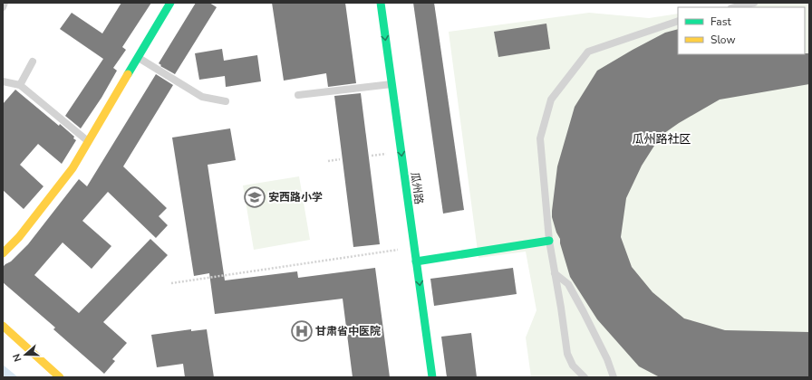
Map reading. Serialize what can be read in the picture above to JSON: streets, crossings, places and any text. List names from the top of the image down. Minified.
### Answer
{"streets":{"street":["瓜州路"]},"one_way":["瓜州路"],"districts":["瓜州路社区"],"places":{"school or university":["安西路小学"],"hospital":["甘肃省中医院"]},"legend":["Fast","Slow"],"north":"left"}
